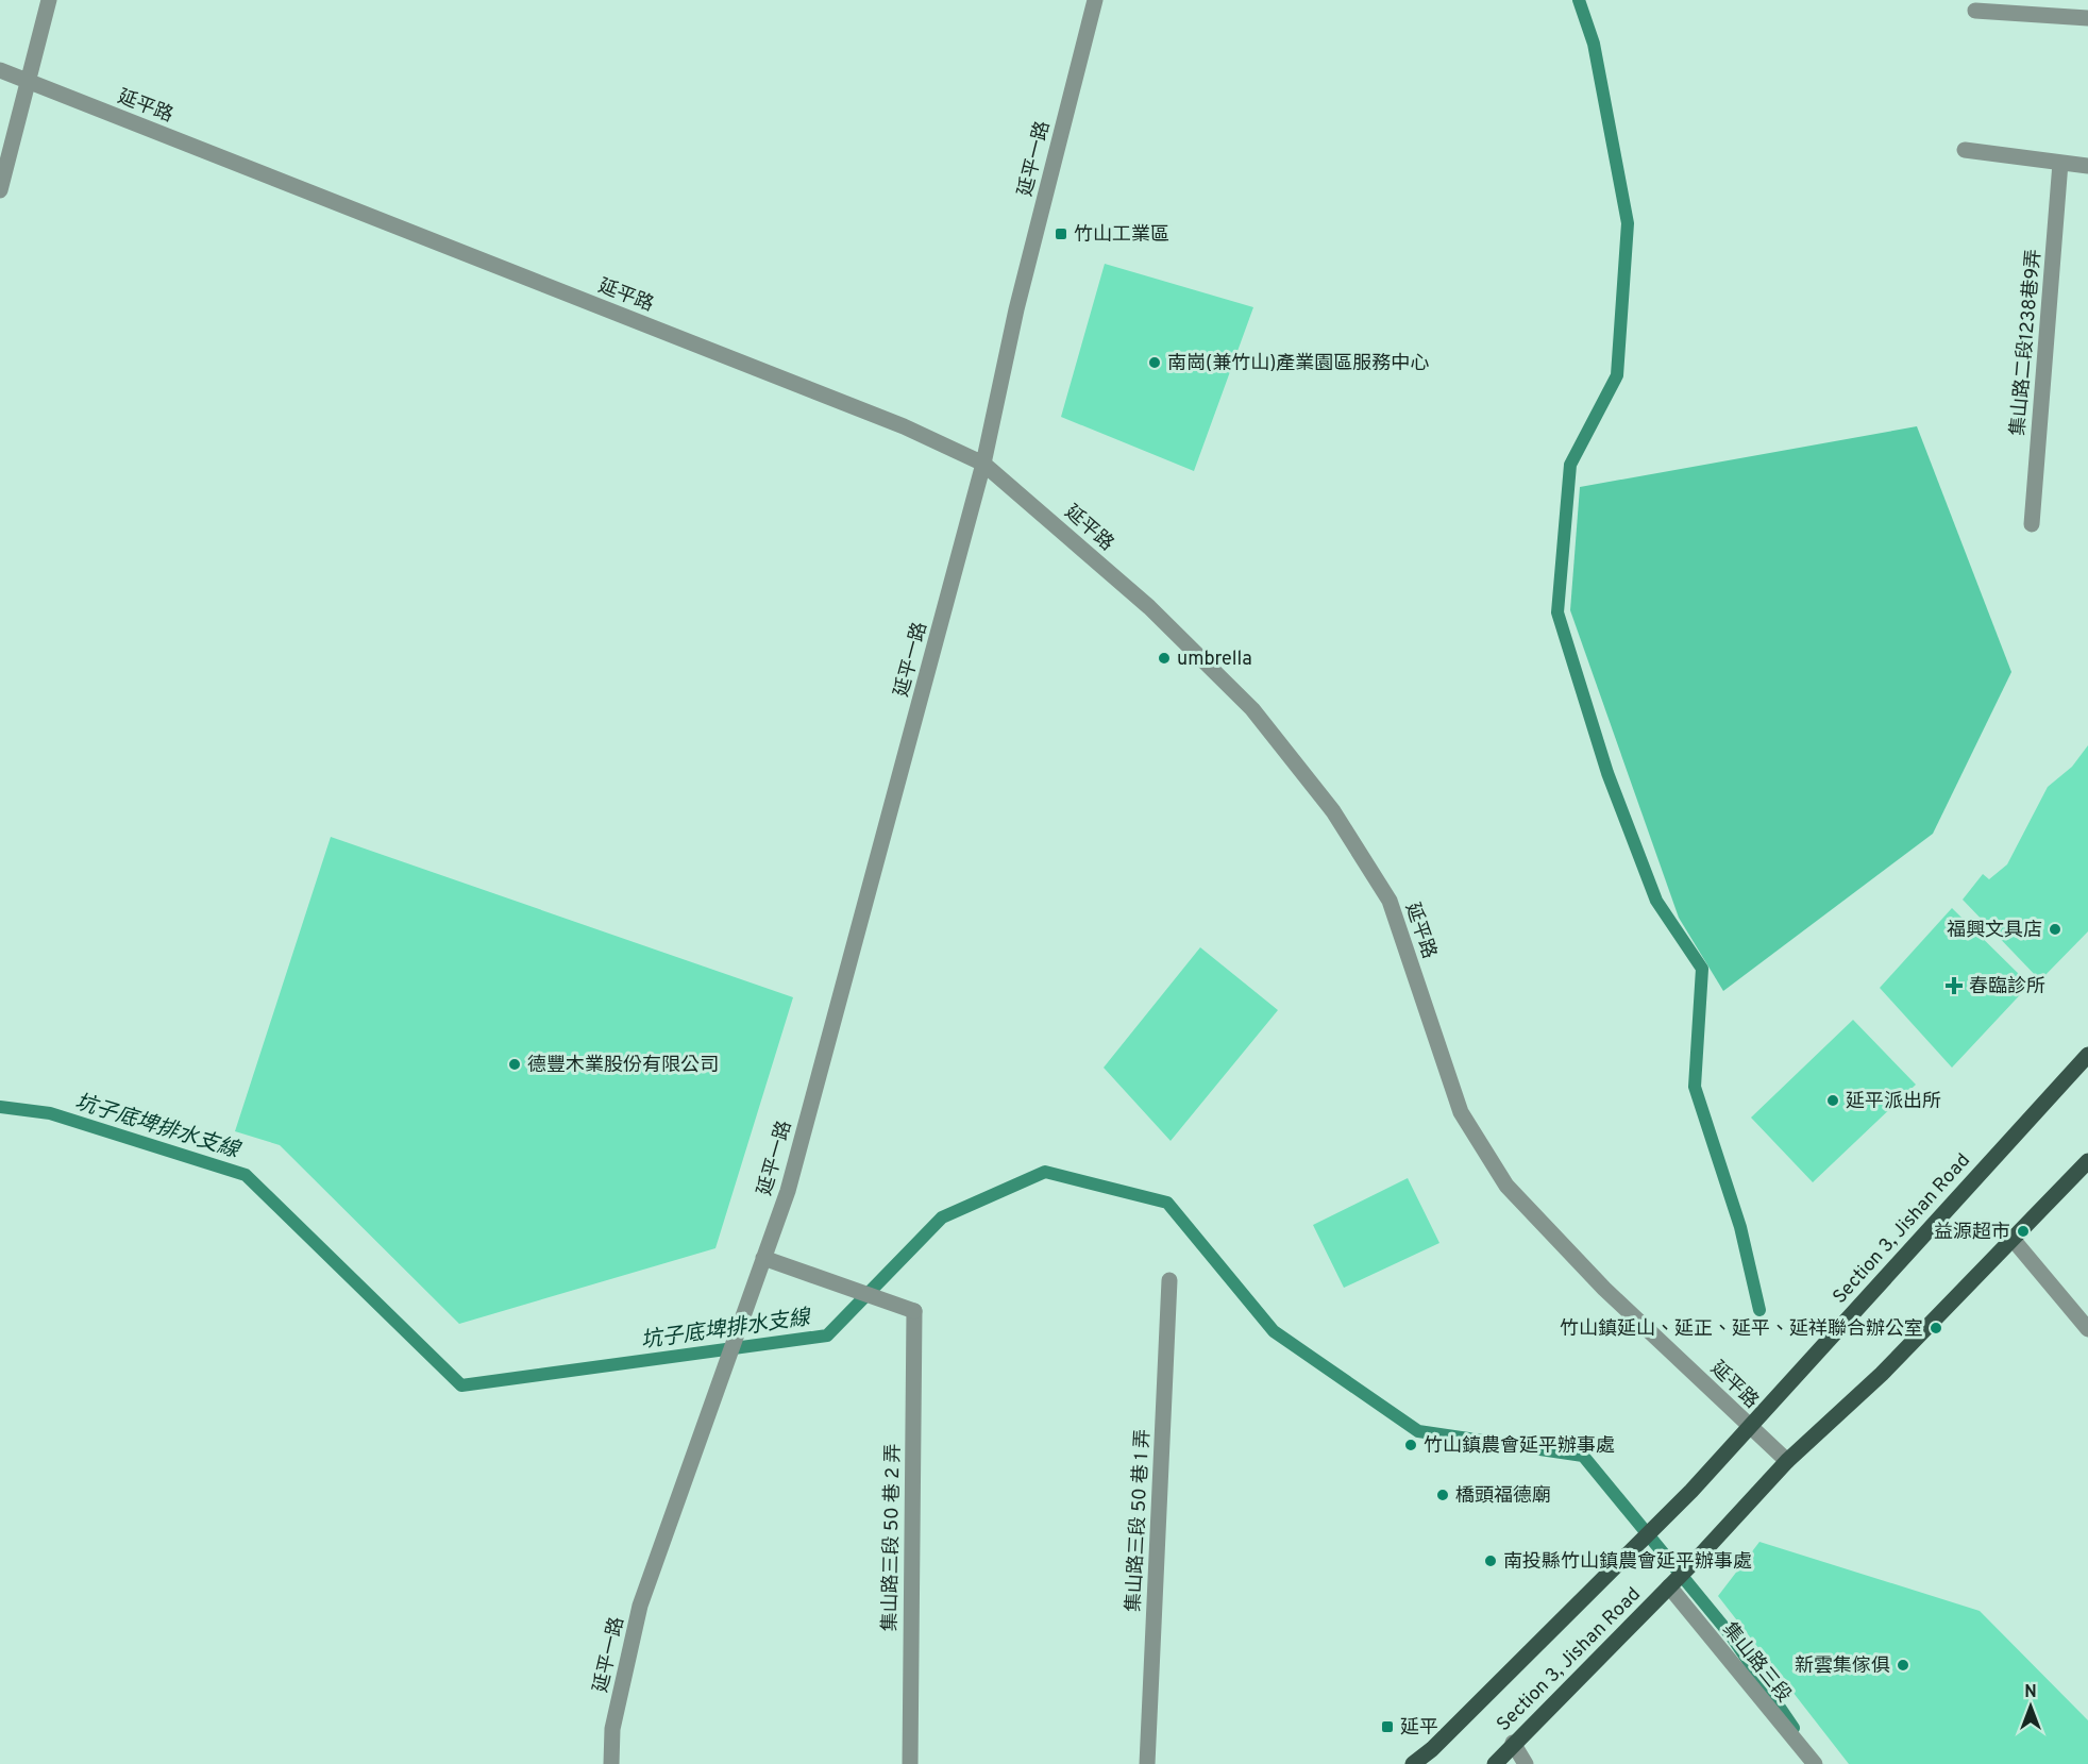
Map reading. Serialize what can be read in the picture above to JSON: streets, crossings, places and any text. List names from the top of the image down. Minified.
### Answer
{"streets":{"main road":["Section 3, Jishan Road"],"street":["延平路","延平一路","集山路二段1238巷9弄","集山路三段 50 巷 1 弄","集山路三段 50 巷 2 弄","集山路三段"]},"crossings":[["延平路","延平一路"],["延平路","Section 3, Jishan Road"],["延平一路","集山路三段 50 巷 2 弄"],["Section 3, Jishan Road","集山路三段"]],"water":["坑子底埤排水支線"],"places":{"transit":["竹山工業區","延平"],"other":["南崗(兼竹山)產業園區服務中心","umbrella","福興文具店","德豐木業股份有限公司","延平派出所","益源超市","竹山鎮延山、延正、延平、延祥聯合辦公室","竹山鎮農會延平辦事處","橋頭福德廟","南投縣竹山鎮農會延平辦事處","新雲集傢俱"],"health":["春臨診所"]},"north":"top"}
